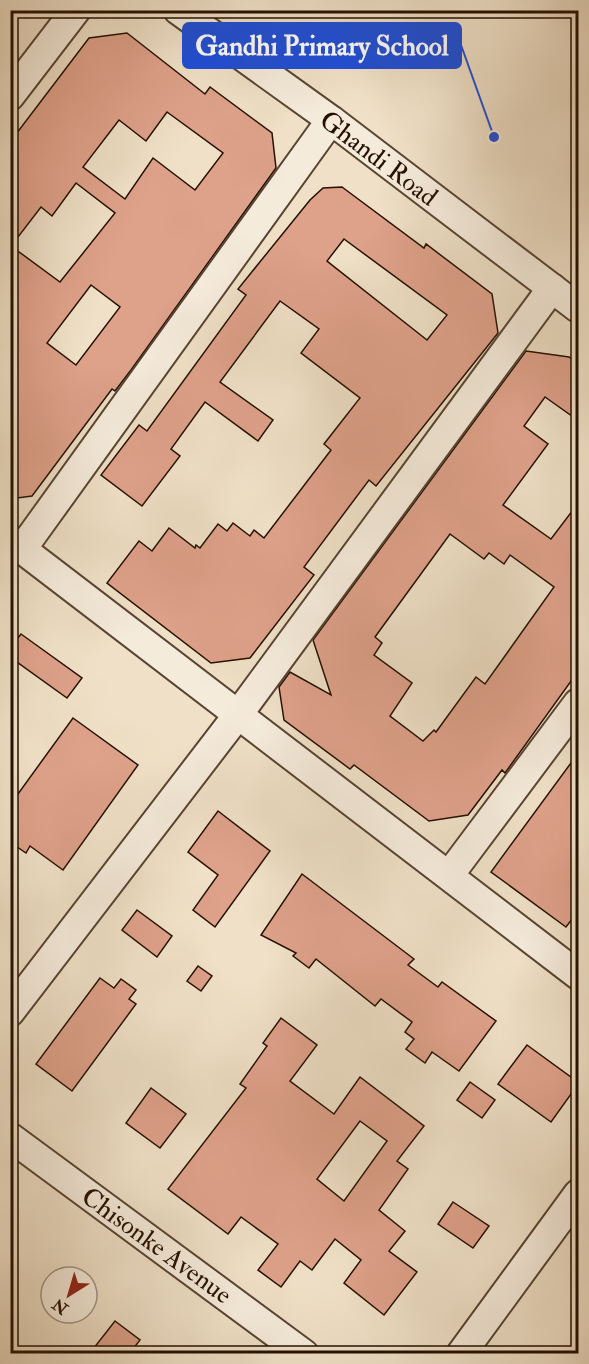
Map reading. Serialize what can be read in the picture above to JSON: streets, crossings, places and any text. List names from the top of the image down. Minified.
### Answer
{"streets":{"street":["Ghandi Road","Chisonke Avenue"]},"places":["Gandhi Primary School"],"north":"bottom left"}
